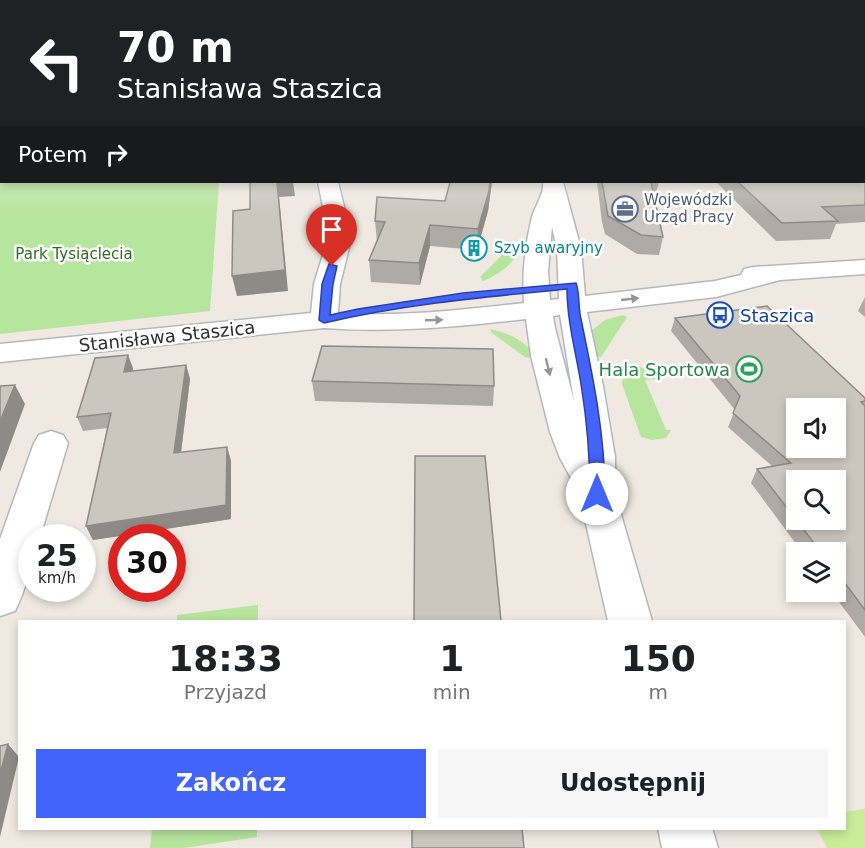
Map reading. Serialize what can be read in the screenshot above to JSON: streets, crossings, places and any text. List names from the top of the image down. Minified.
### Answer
{"streets":{"street":["Stanisława Staszica"]},"parks":["Park Tysiąclecia"],"places":{"office":["Wojewódzki Urząd Pracy"],"building":["Szyb awaryjny"],"bus stop":["Staszica"],"sports":["Hala Sportowa"]},"page":{"turn":["70 m","Stanisława Staszica"],"then":"Potem","speed":"25 km/h","limit":"30","eta":["18:33","Przyjazd","1","min","150","m"],"buttons":["Zakończ","Udostępnij"]}}
